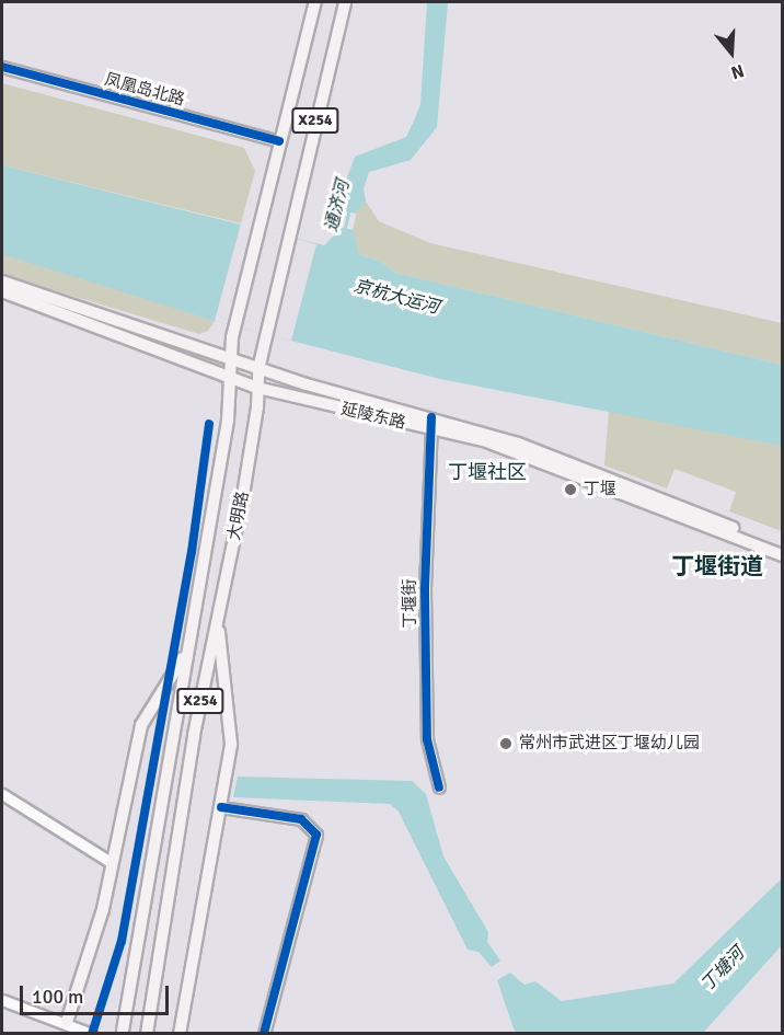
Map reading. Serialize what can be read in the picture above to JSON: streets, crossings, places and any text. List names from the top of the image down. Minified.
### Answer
{"streets":{"main road":["X254","延陵东路","大明路"],"street":["凤凰岛北路","丁堰街"]},"crossings":[["凤凰岛北路","大明路"],["延陵东路","大明路"],["延陵东路","丁堰街"]],"districts":["丁堰社区","丁堰街道"],"water":["通济河","京杭大运河","丁塘河"],"places":["丁堰","常州市武进区丁堰幼儿园"],"scale_bar":"100 m","north":"bottom"}
